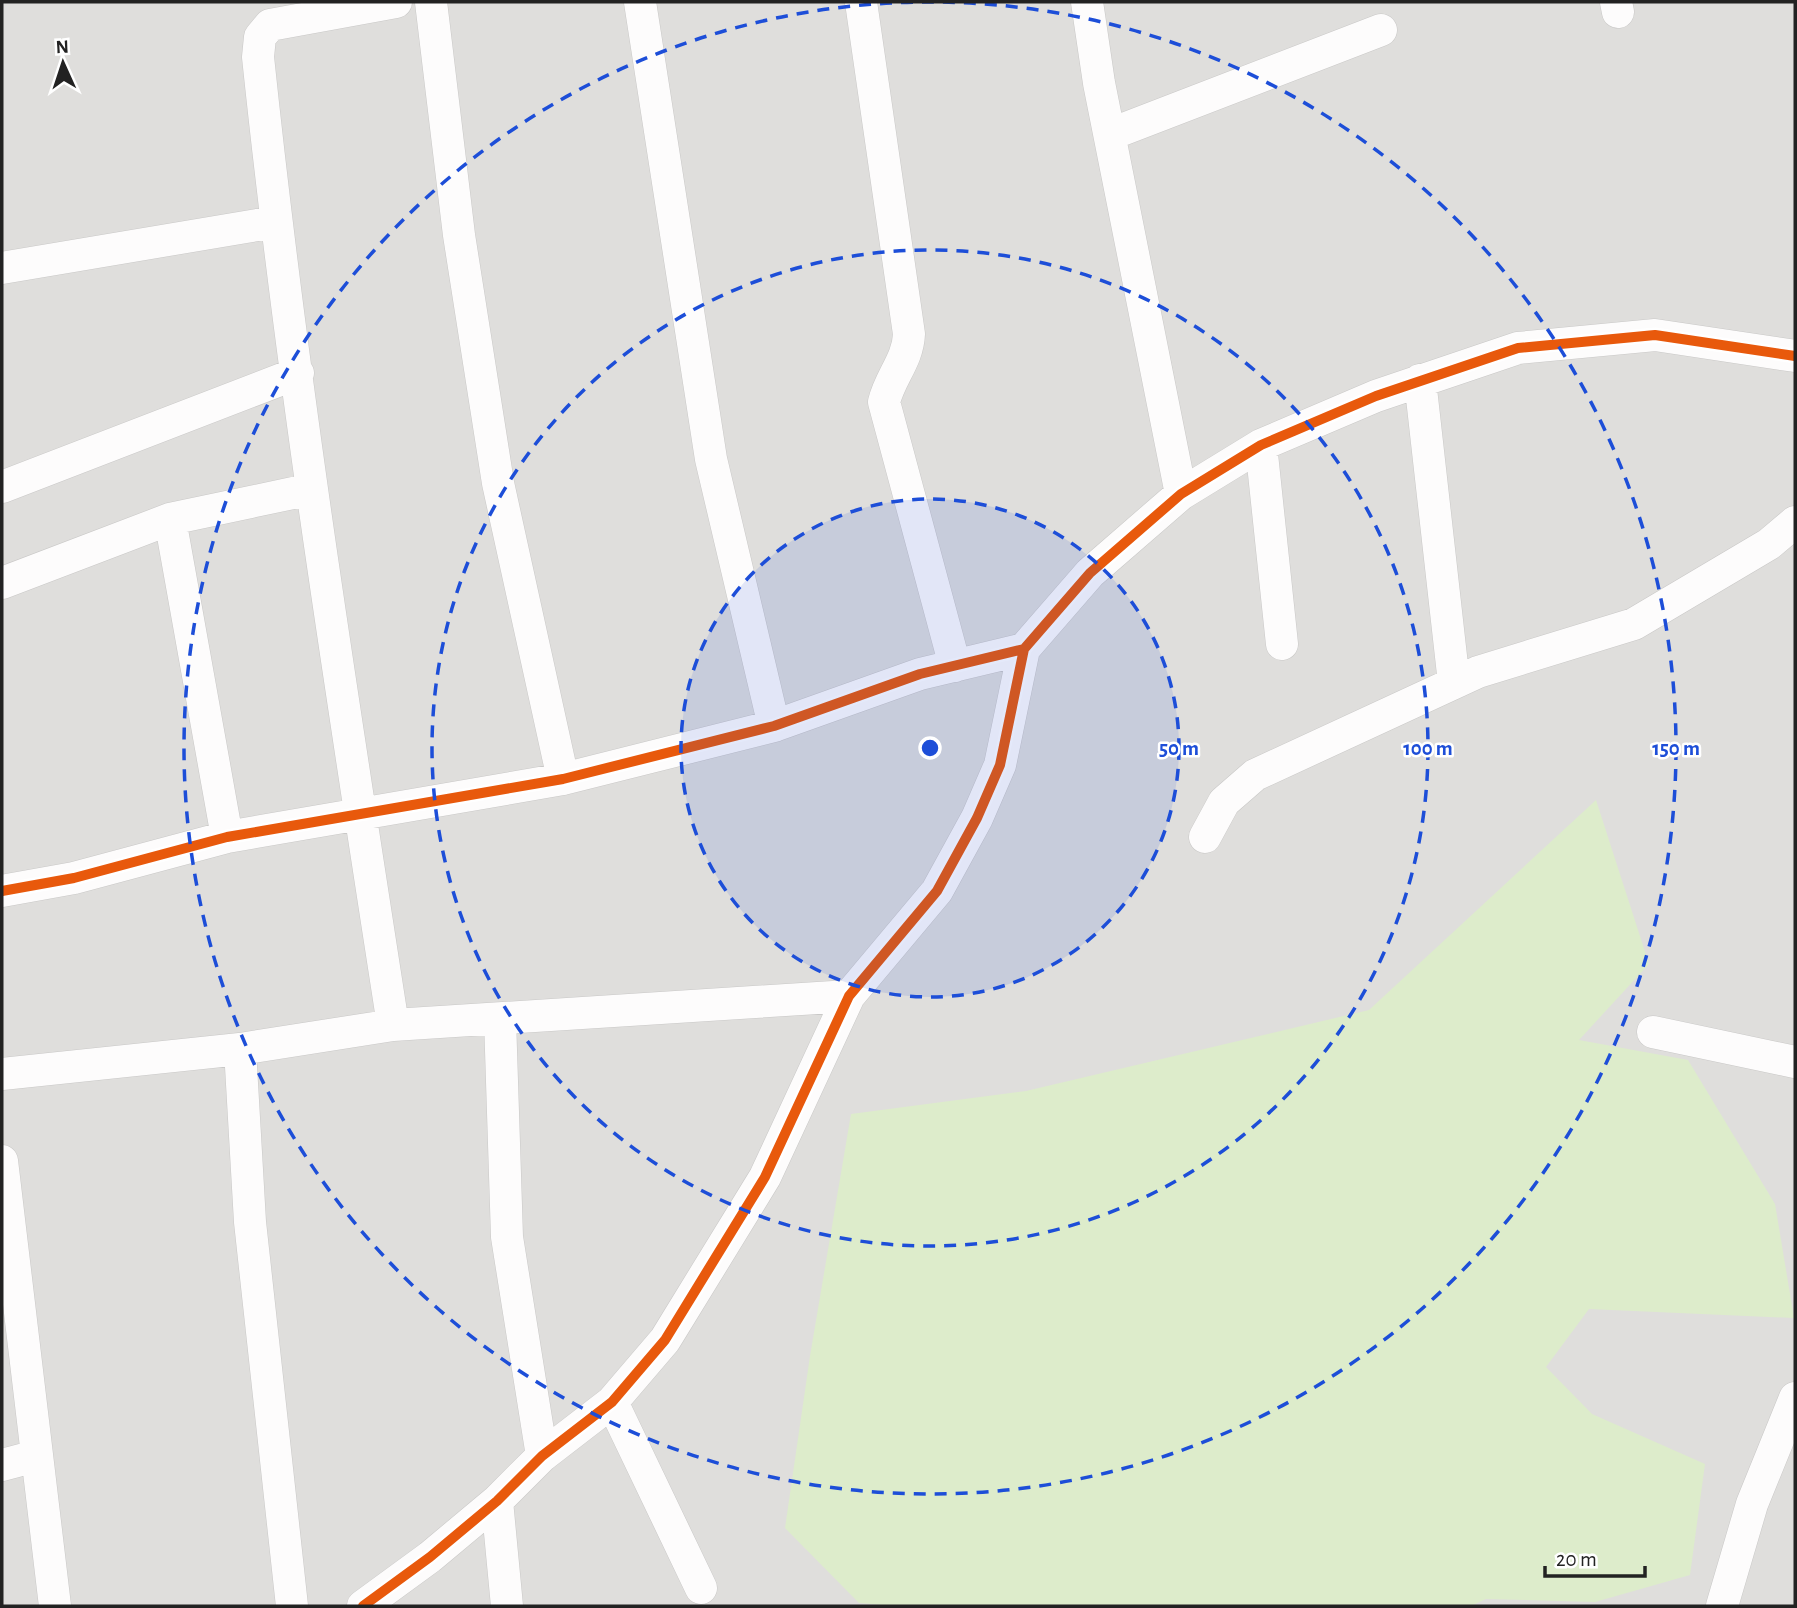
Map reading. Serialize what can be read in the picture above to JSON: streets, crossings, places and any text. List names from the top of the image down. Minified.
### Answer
{"scale_bar":"20 m","north":"top","rings":["50 m","100 m","150 m"]}
